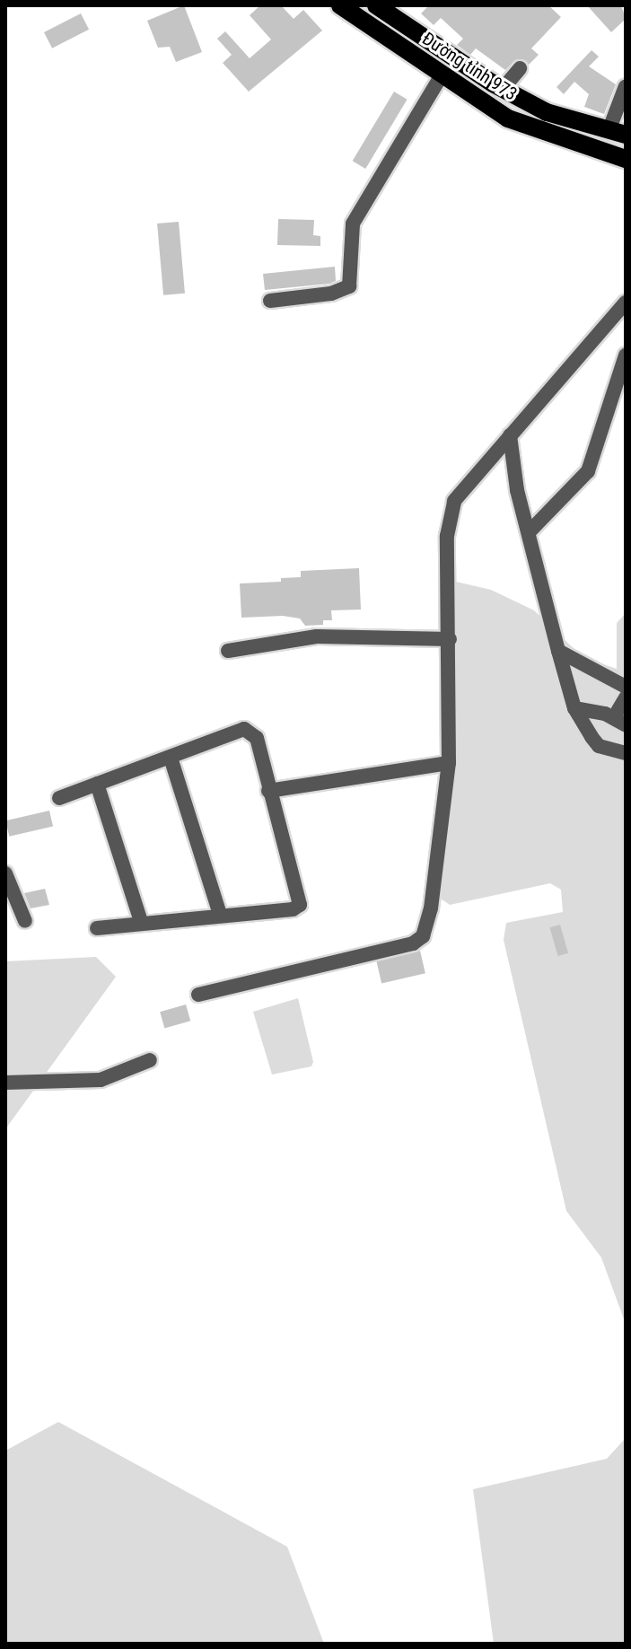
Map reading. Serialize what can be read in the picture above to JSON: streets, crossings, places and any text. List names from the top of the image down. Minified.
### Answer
{"streets":{"main road":["Đường tỉnh 973"]}}
